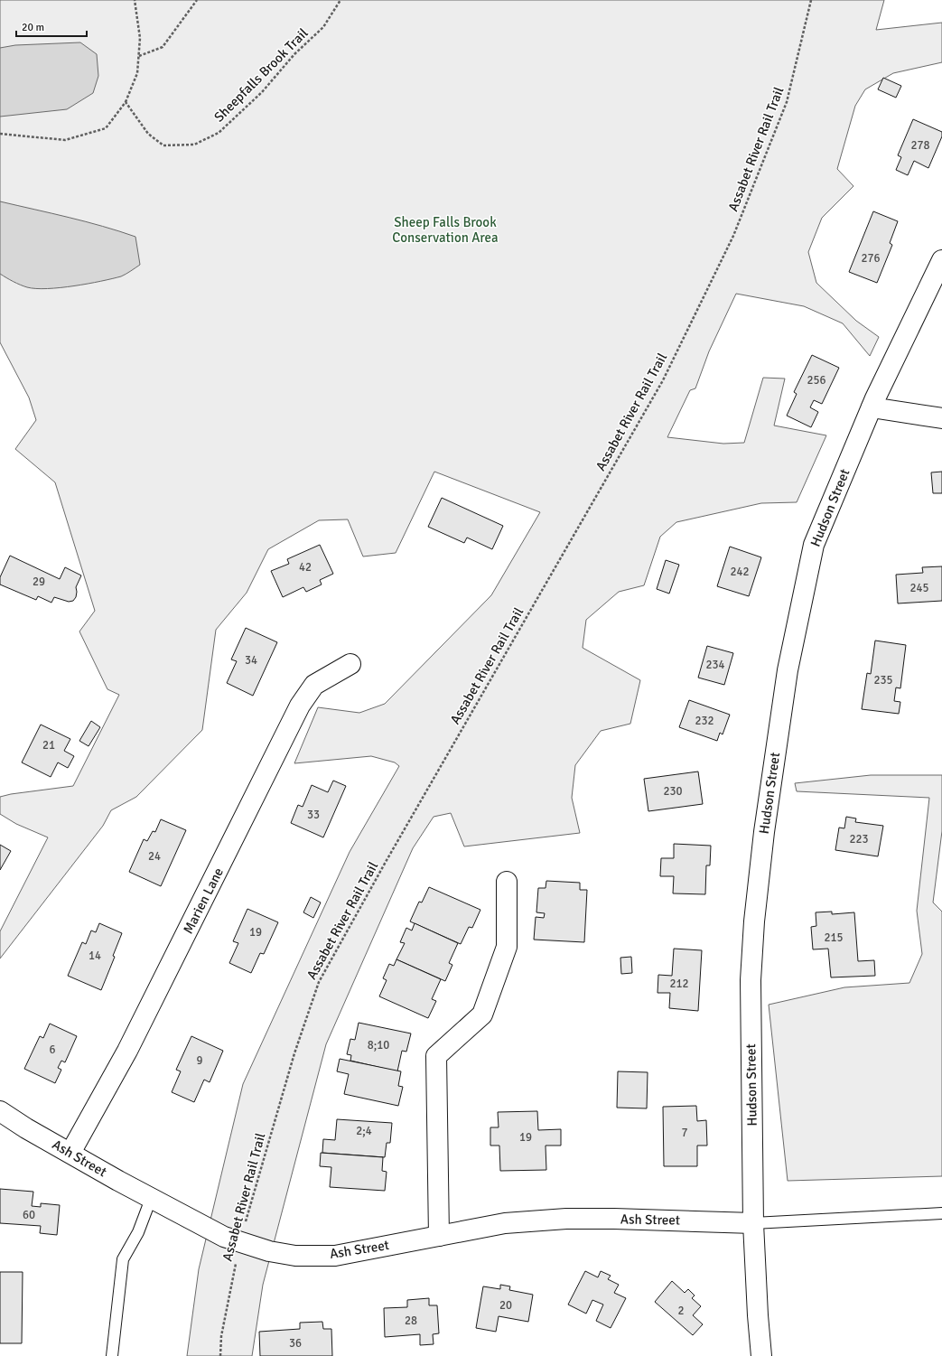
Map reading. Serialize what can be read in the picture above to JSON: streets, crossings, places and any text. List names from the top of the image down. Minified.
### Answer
{"streets":{"street":["Hudson Street","Marien Lane","Ash Street"],"path":["Sheepfalls Brook Trail","Assabet River Rail Trail"]},"crossings":[["Assabet River Rail Trail","Ash Street"],["Hudson Street","Ash Street"],["Marien Lane","Ash Street"]],"parks":["Sheep Falls Brook Conservation Area"],"house_numbers":["278","276","256","42","242","29","245","34","234","235","232","21","230","33","223","24","19","215","14","212","8;10","6","9","2;4","7","19","60","20","2","28","36"],"scale_bar":"20 m"}
